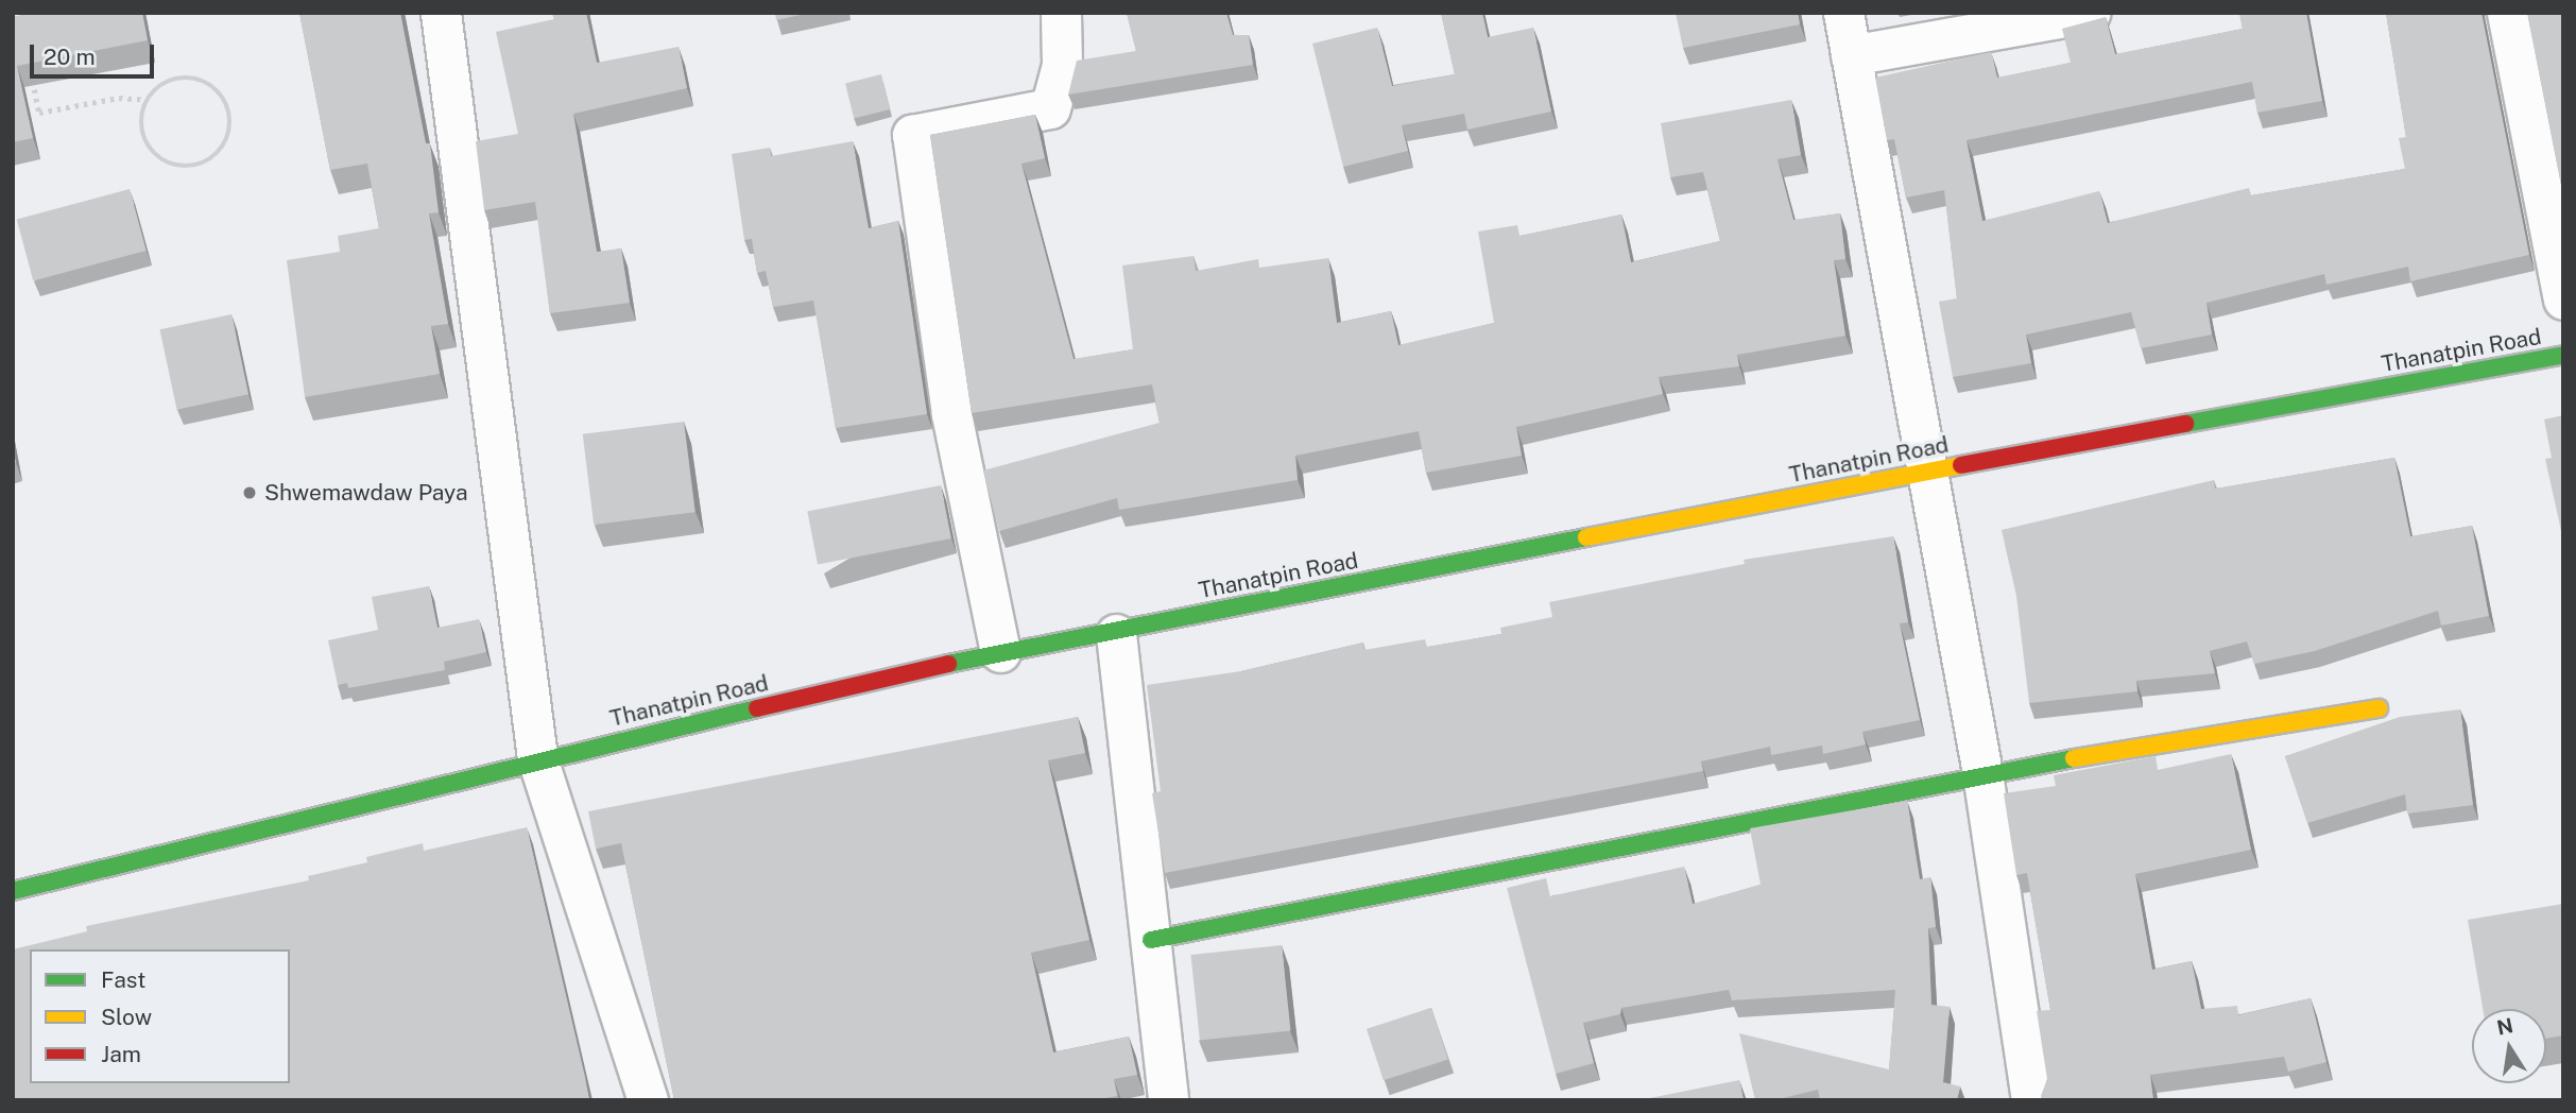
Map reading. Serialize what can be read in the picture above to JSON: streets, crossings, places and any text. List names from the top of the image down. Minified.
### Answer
{"streets":{"main road":["Thanatpin Road"]},"places":["Shwemawdaw Paya"],"legend":["Fast","Slow","Jam"],"scale_bar":"20 m","north":"top"}
